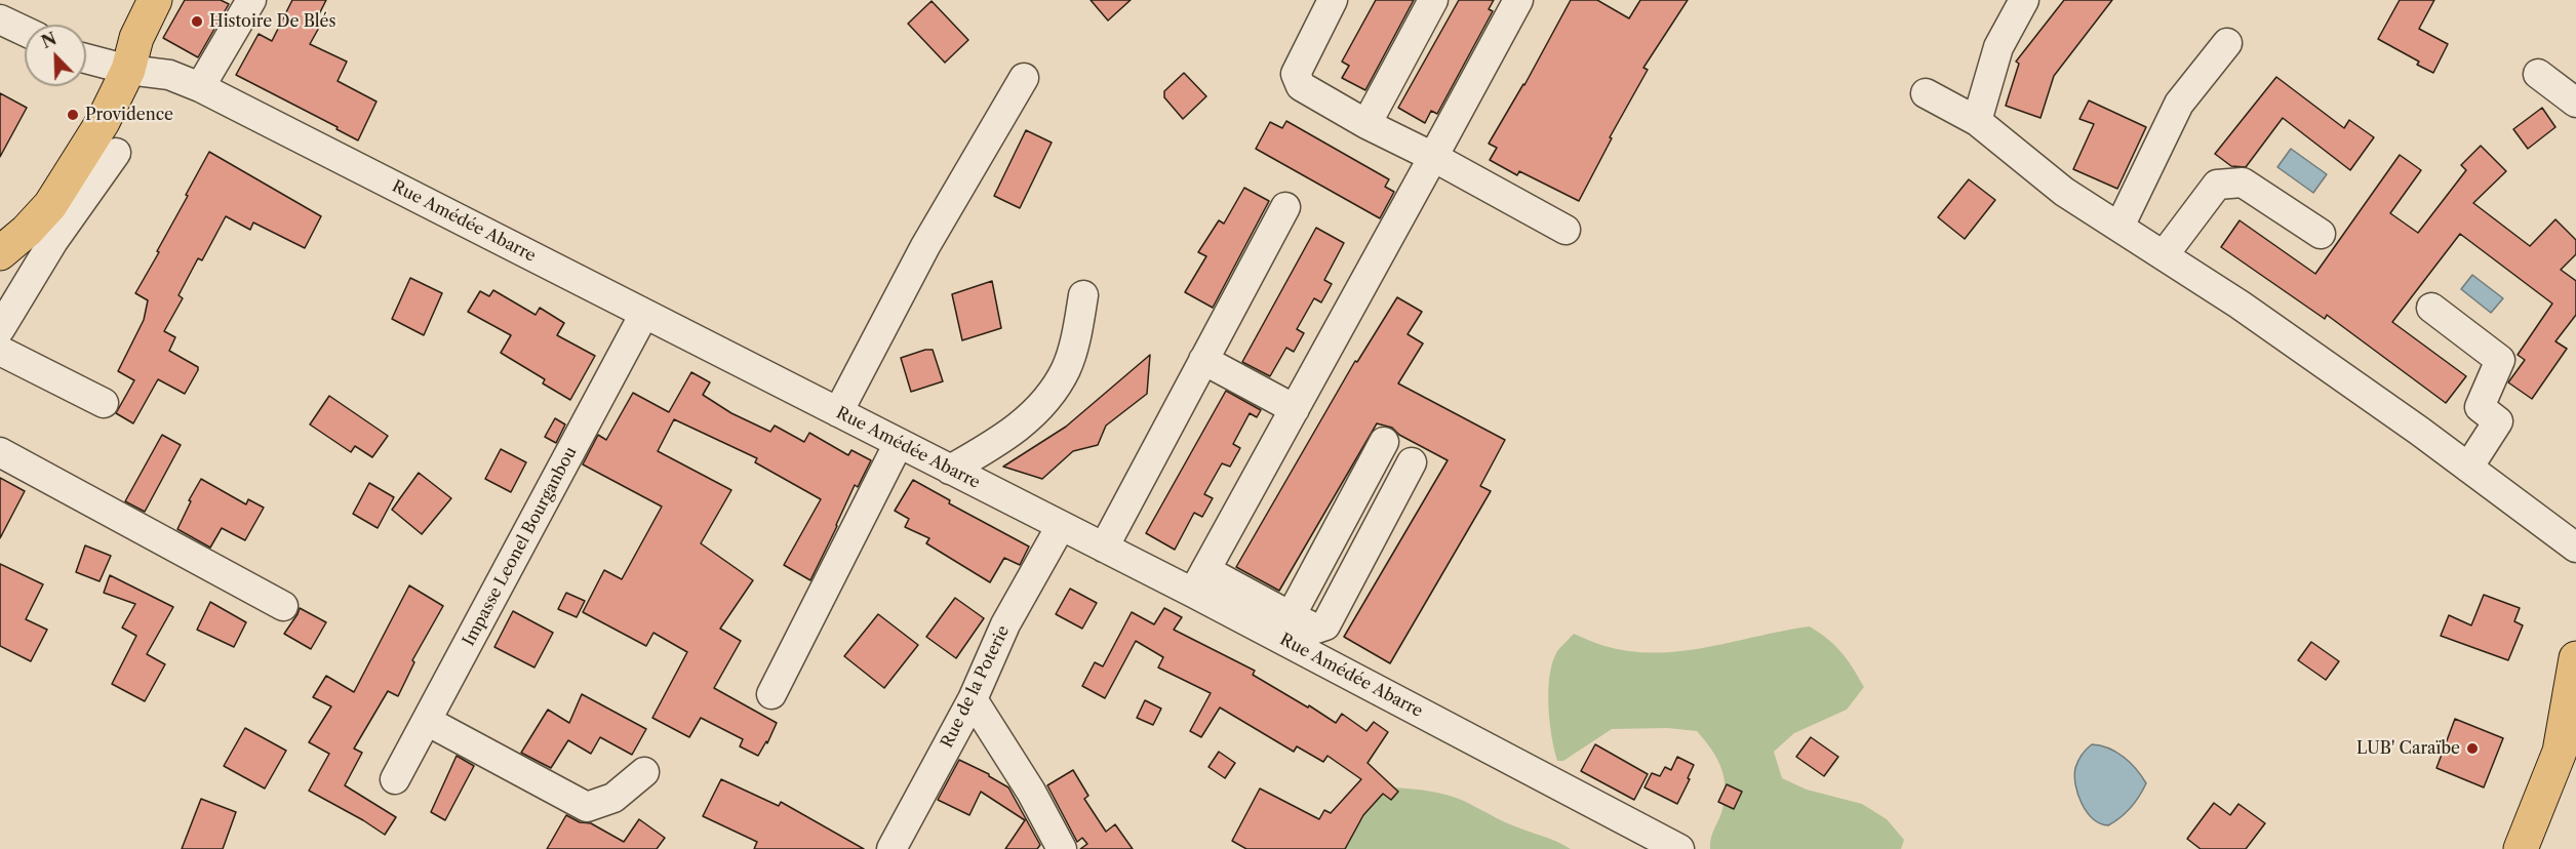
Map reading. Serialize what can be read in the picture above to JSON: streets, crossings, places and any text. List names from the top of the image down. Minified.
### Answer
{"streets":{"street":["Rue Amédée Abarre","Impasse Leonel Bourganbou","Rue de la Poterie"]},"crossings":[["Rue Amédée Abarre","Impasse Leonel Bourganbou"],["Rue Amédée Abarre","Rue de la Poterie"]],"places":["Histoire De Blés","Providence","LUB' Caraïbe"],"north":"top left"}
